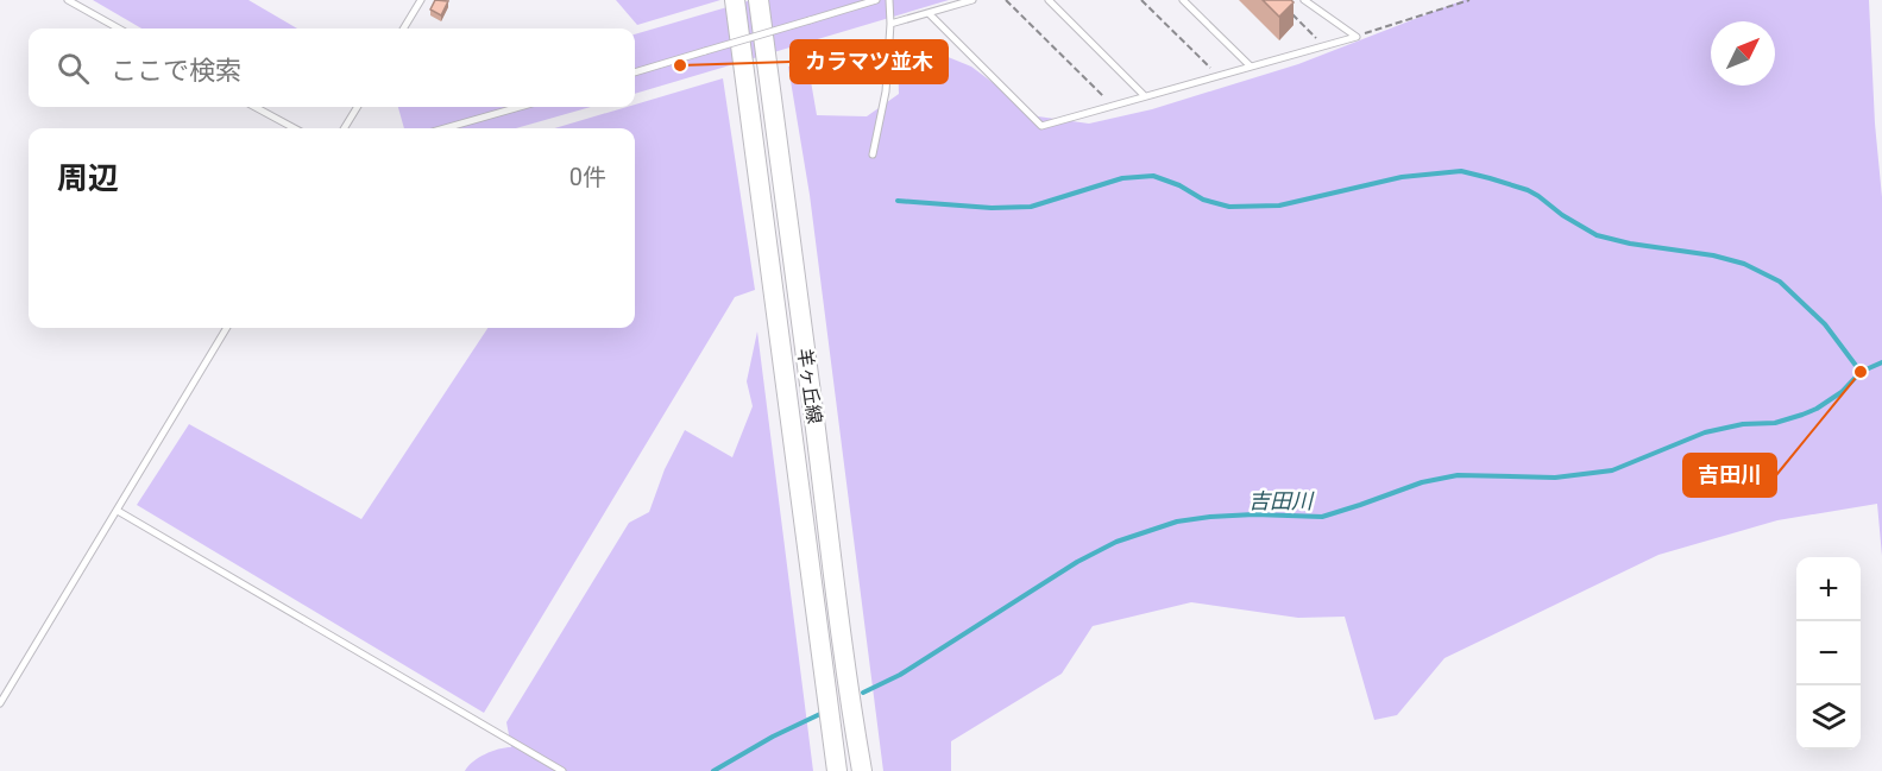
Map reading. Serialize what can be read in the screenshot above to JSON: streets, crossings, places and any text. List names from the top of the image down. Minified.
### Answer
{"streets":{"main road":["羊ヶ丘線"]},"water":["吉田川"],"places":["カラマツ並木","吉田川"],"north":"top right","page":{"search":"ここで検索","heading":["周辺","0件"],"map_buttons":["+","−"]}}
